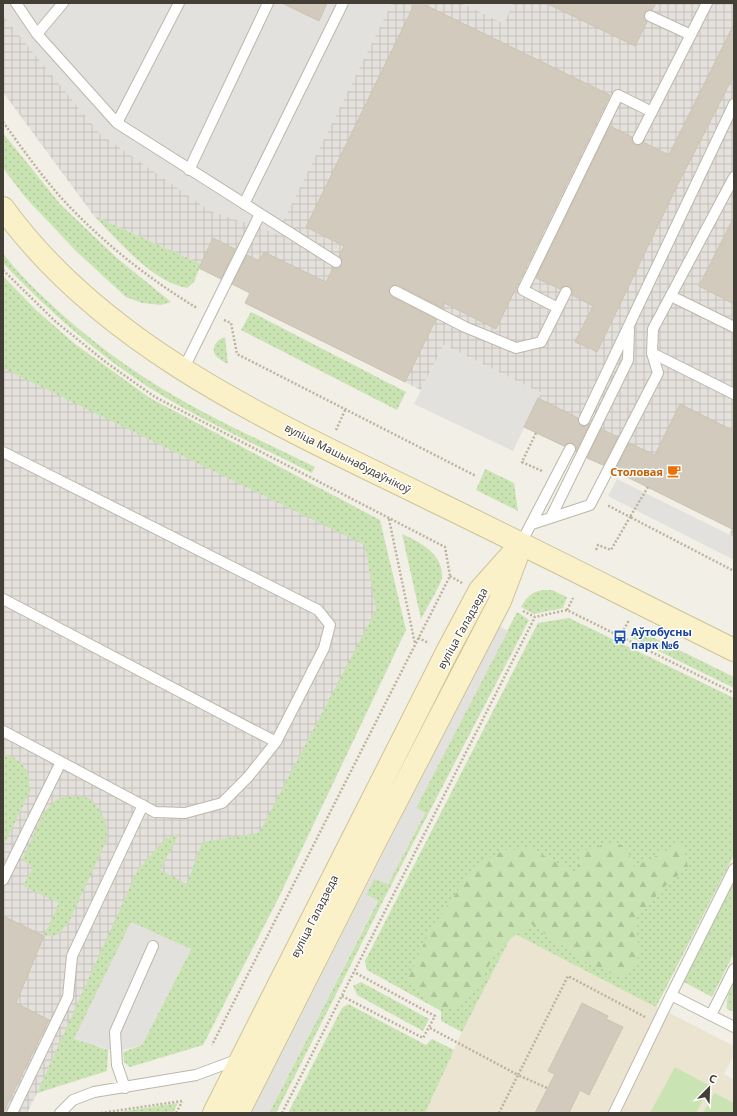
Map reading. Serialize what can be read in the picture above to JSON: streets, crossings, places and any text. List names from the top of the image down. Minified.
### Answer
{"streets":{"main road":["вуліца Машынабудаўнікоў","вуліца Галадзеда"]},"crossings":[["вуліца Машынабудаўнікоў","вуліца Галадзеда"]],"places":{"cafe":["Столовая"],"bus stop":["Аўтобусны парк №6"]},"north":"top right"}
